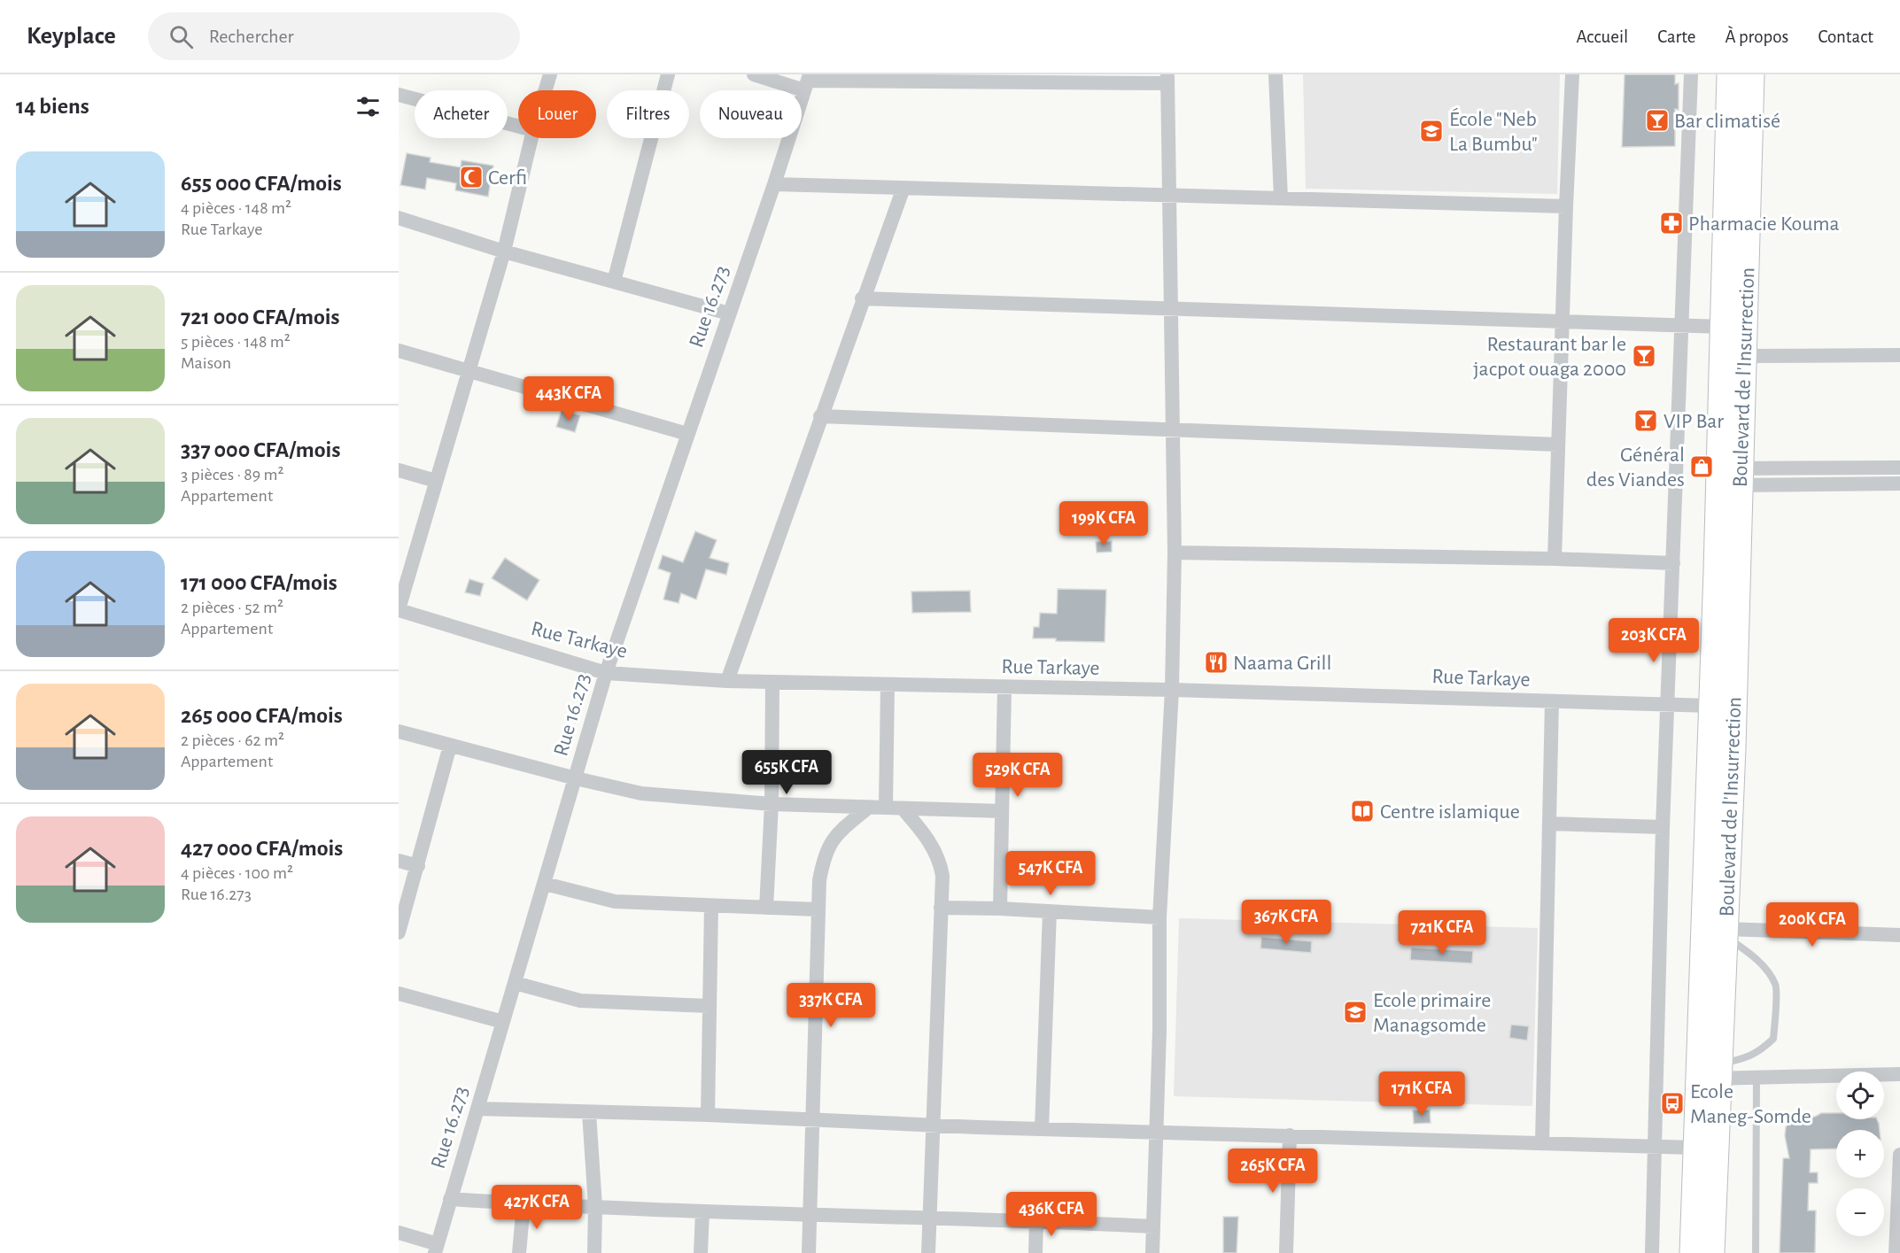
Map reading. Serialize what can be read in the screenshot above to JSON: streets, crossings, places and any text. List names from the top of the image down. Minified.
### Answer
{"streets":{"main road":["Boulevard de l'Insurrection"],"street":["Rue 16.273","Rue Tarkaye"]},"crossings":[["Rue 16.273","Rue Tarkaye"],["Boulevard de l'Insurrection","Rue Tarkaye"]],"places":{"bar":["Bar climatisé","Restaurant bar le jacpot ouaga 2000","VIP Bar"],"school or university":["École \"Neb La Bumbu\"","Ecole primaire Managsomde"],"mosque":["Cerfi"],"pharmacy":["Pharmacie Kouma"],"shop":["Général des Viandes"],"restaurant":["Naama Grill"],"library":["Centre islamique"],"bus stop":["Ecole Maneg-Somde"]},"page":{"header":"Keyplace","search":"Rechercher","nav":["Accueil","Carte","À propos","Contact"],"heading":"14 biens","chip":["Acheter","Louer","Filtres","Nouveau"],"list":[{"name":"655 000 CFA/mois","note":"4 pièces · 148 m² · Rue Tarkaye"},{"name":"721 000 CFA/mois","note":"5 pièces · 148 m² · Maison"},{"name":"337 000 CFA/mois","note":"3 pièces · 89 m² · Appartement"},{"name":"171 000 CFA/mois","note":"2 pièces · 52 m² · Appartement"},{"name":"265 000 CFA/mois","note":"2 pièces · 62 m² · Appartement"},{"name":"427 000 CFA/mois","note":"4 pièces · 100 m² · Rue 16.273"}],"price":["443K CFA","199K CFA","203K CFA","655K CFA","529K CFA","547K CFA","367K CFA","200K CFA","721K CFA","337K CFA","171K CFA","265K CFA","427K CFA","436K CFA"],"map_buttons":["+","−"]}}
